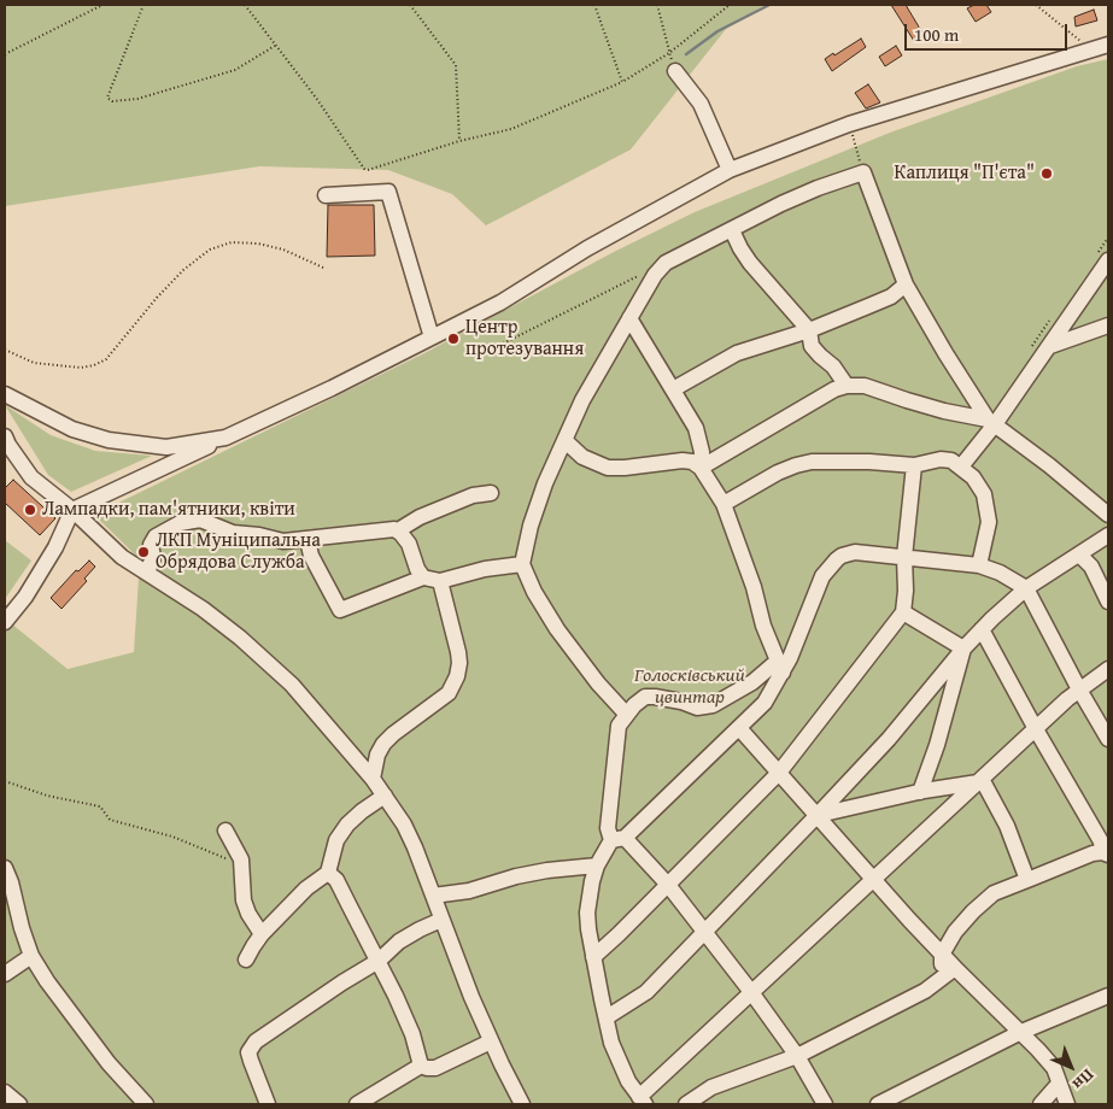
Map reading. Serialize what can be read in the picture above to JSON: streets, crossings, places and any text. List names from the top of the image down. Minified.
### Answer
{"parks":["Голосківський цвинтар"],"places":["Каплиця \"П'єта\"","Центр протезування","Лампадки, пам'ятники, квіти","ЛКП Муніципальна Обрядова Служба"],"scale_bar":"100 m","north":"bottom right"}
